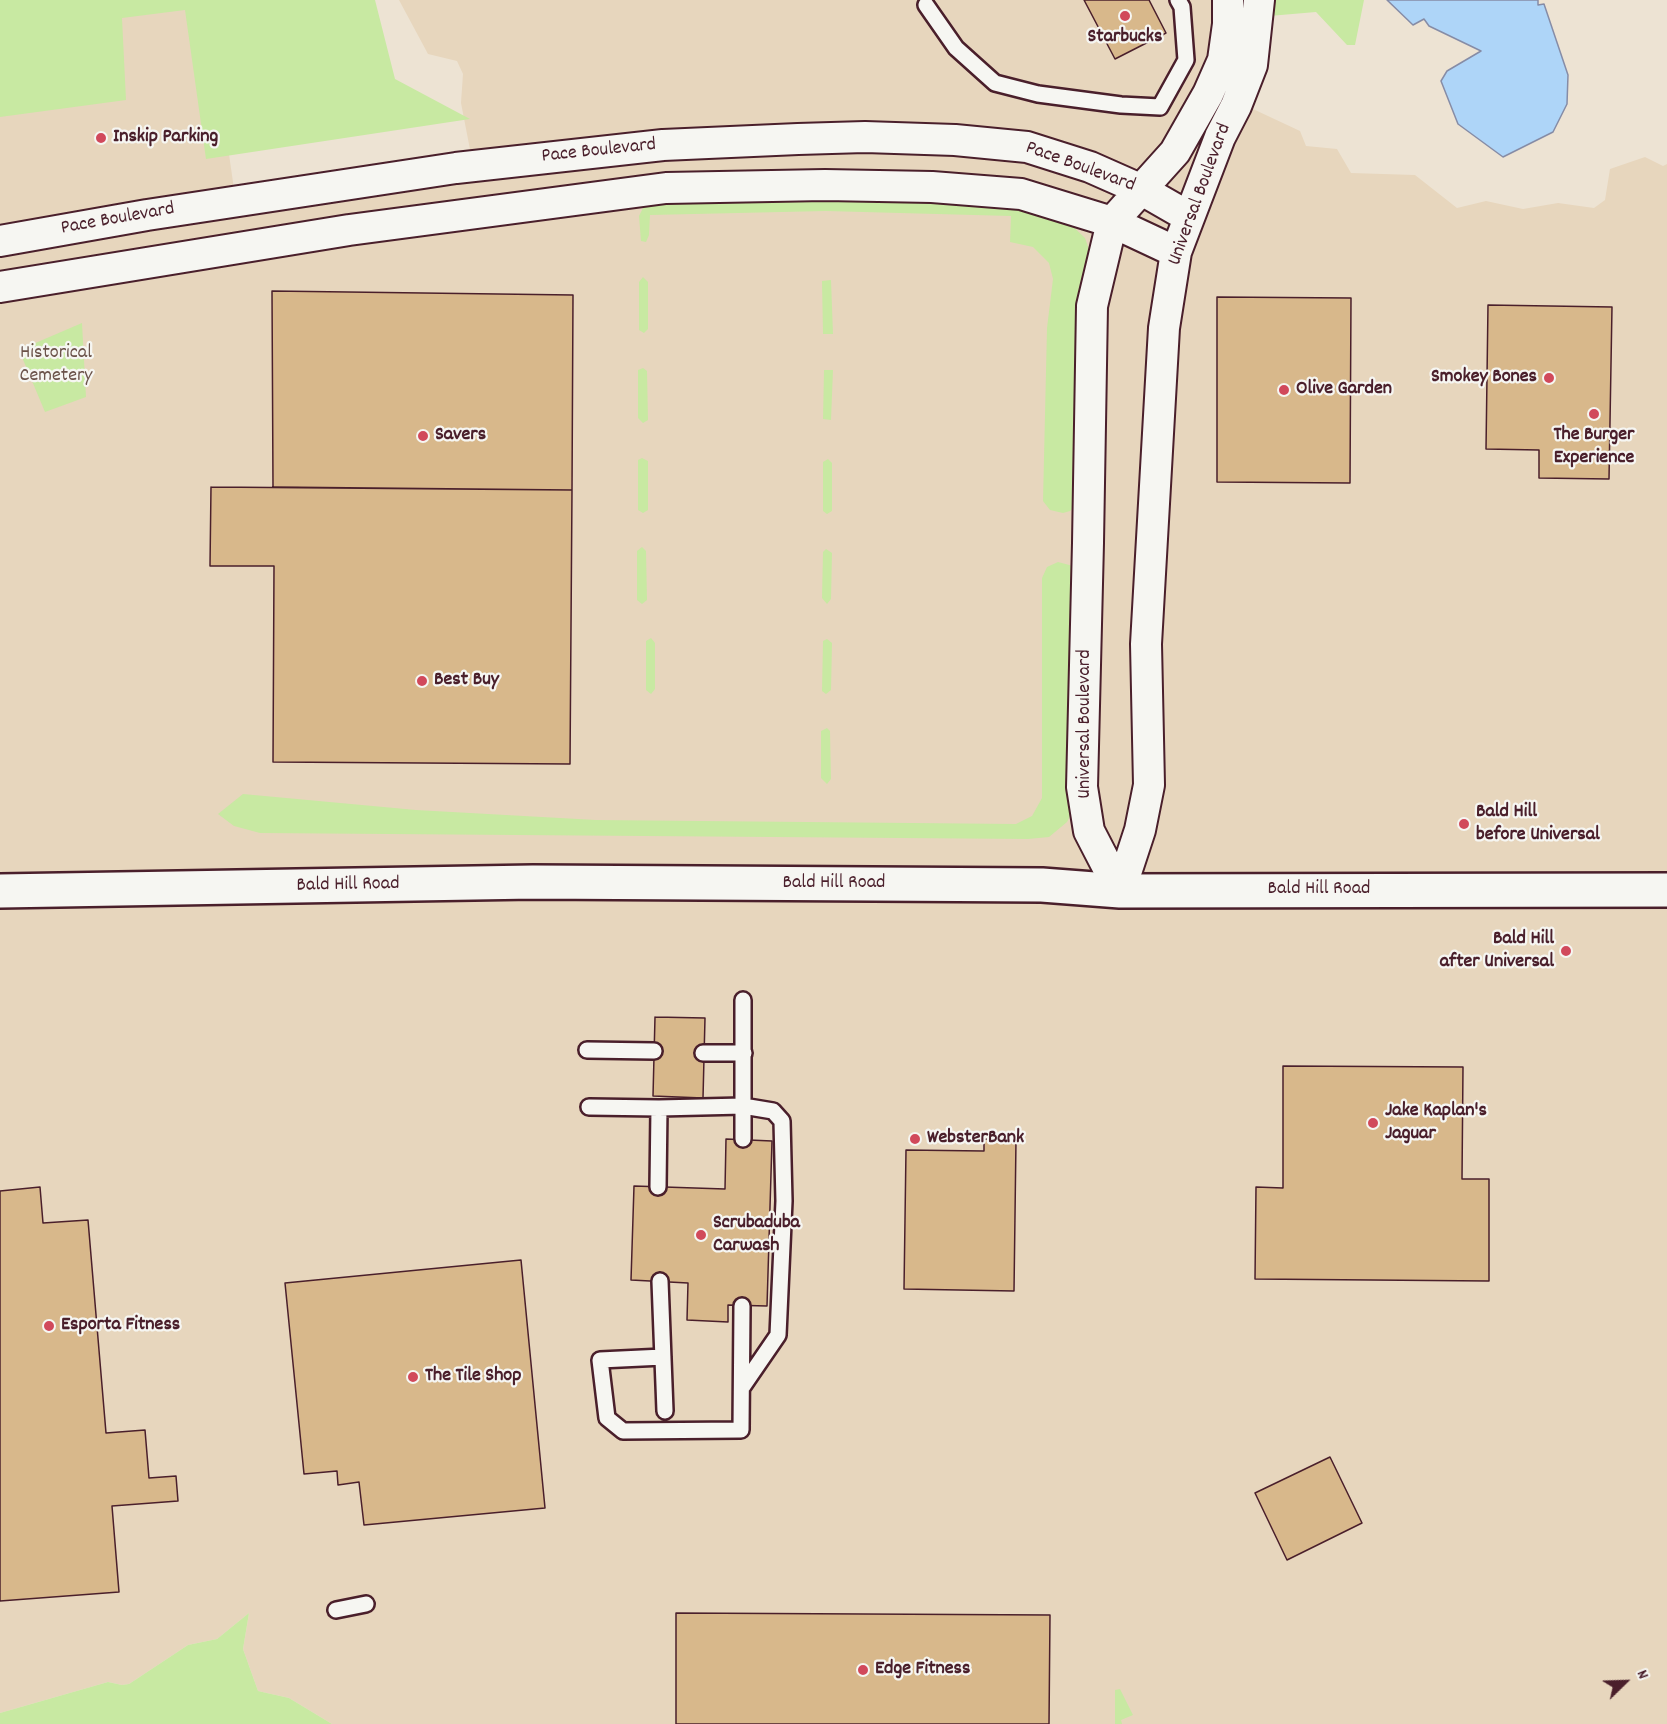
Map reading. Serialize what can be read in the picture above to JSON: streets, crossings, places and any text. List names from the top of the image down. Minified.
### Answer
{"streets":{"main road":["Bald Hill Road"],"street":["Pace Boulevard","Universal Boulevard"]},"crossings":[["Pace Boulevard","Universal Boulevard"],["Universal Boulevard","Bald Hill Road"]],"parks":["Historical Cemetery"],"places":["Starbucks","Inskip Parking","Smokey Bones","Olive Garden","The Burger Experience","Savers","Best Buy","Bald Hill before Universal","Bald Hill after Universal","Jake Kaplan's Jaguar","WebsterBank","Scrubaduba Carwash","Esporta Fitness","The Tile Shop","Edge Fitness"],"north":"top right"}
